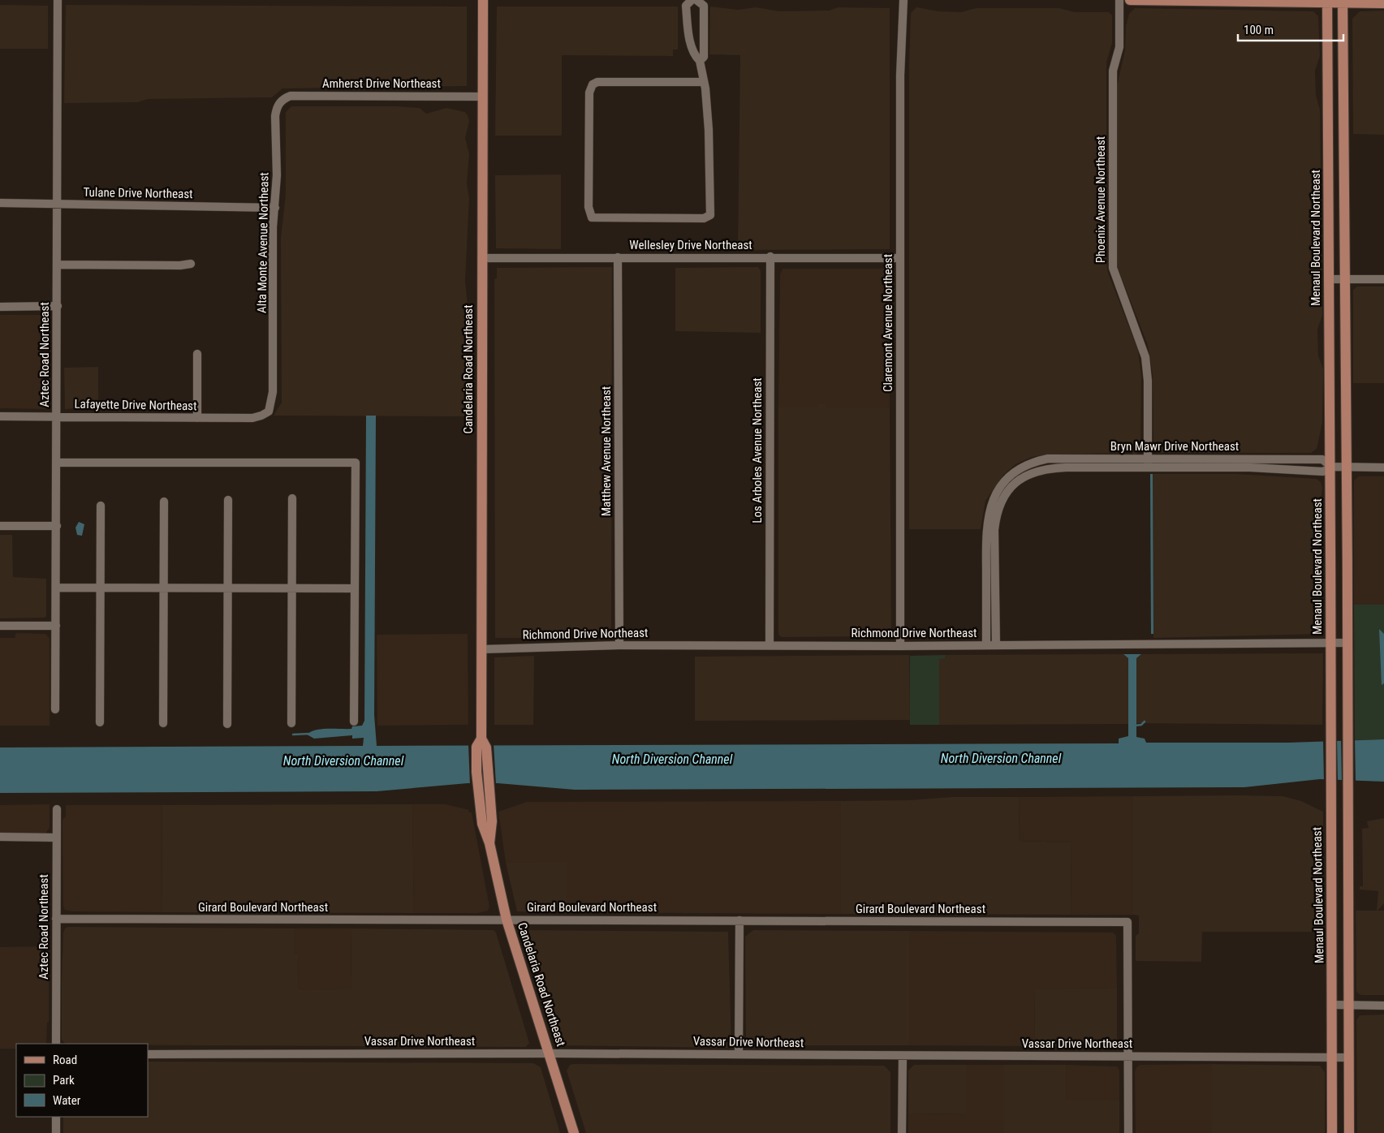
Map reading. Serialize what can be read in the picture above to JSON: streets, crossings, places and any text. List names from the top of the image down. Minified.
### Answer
{"streets":{"main road":["Menaul Boulevard Northeast","Candelaria Road Northeast"],"street":["Amherst Drive Northeast","Tulane Drive Northeast","Phoenix Avenue Northeast","Alta Monte Avenue Northeast","Wellesley Drive Northeast","Claremont Avenue Northeast","Aztec Road Northeast","Lafayette Drive Northeast","Bryn Mawr Drive Northeast","Los Arboles Avenue Northeast","Matthew Avenue Northeast","Richmond Drive Northeast","Girard Boulevard Northeast","Vassar Drive Northeast"]},"crossings":[["Amherst Drive Northeast","Alta Monte Avenue Northeast"],["Amherst Drive Northeast","Candelaria Road Northeast"],["Tulane Drive Northeast","Alta Monte Avenue Northeast"],["Tulane Drive Northeast","Aztec Road Northeast"],["Phoenix Avenue Northeast","Bryn Mawr Drive Northeast"],["Menaul Boulevard Northeast","Bryn Mawr Drive Northeast"],["Menaul Boulevard Northeast","Richmond Drive Northeast"],["Menaul Boulevard Northeast","Vassar Drive Northeast"],["Alta Monte Avenue Northeast","Lafayette Drive Northeast"],["Wellesley Drive Northeast","Claremont Avenue Northeast"],["Wellesley Drive Northeast","Candelaria Road Northeast"],["Wellesley Drive Northeast","Los Arboles Avenue Northeast"],["Wellesley Drive Northeast","Matthew Avenue Northeast"],["Claremont Avenue Northeast","Richmond Drive Northeast"],["Aztec Road Northeast","Lafayette Drive Northeast"],["Aztec Road Northeast","Girard Boulevard Northeast"],["Candelaria Road Northeast","Richmond Drive Northeast"],["Candelaria Road Northeast","Girard Boulevard Northeast"],["Candelaria Road Northeast","Vassar Drive Northeast"],["Bryn Mawr Drive Northeast","Richmond Drive Northeast"],["Los Arboles Avenue Northeast","Richmond Drive Northeast"],["Matthew Avenue Northeast","Richmond Drive Northeast"],["Girard Boulevard Northeast","Vassar Drive Northeast"]],"water":["North Diversion Channel"],"legend":["Road","Park","Water"],"scale_bar":"100 m"}
